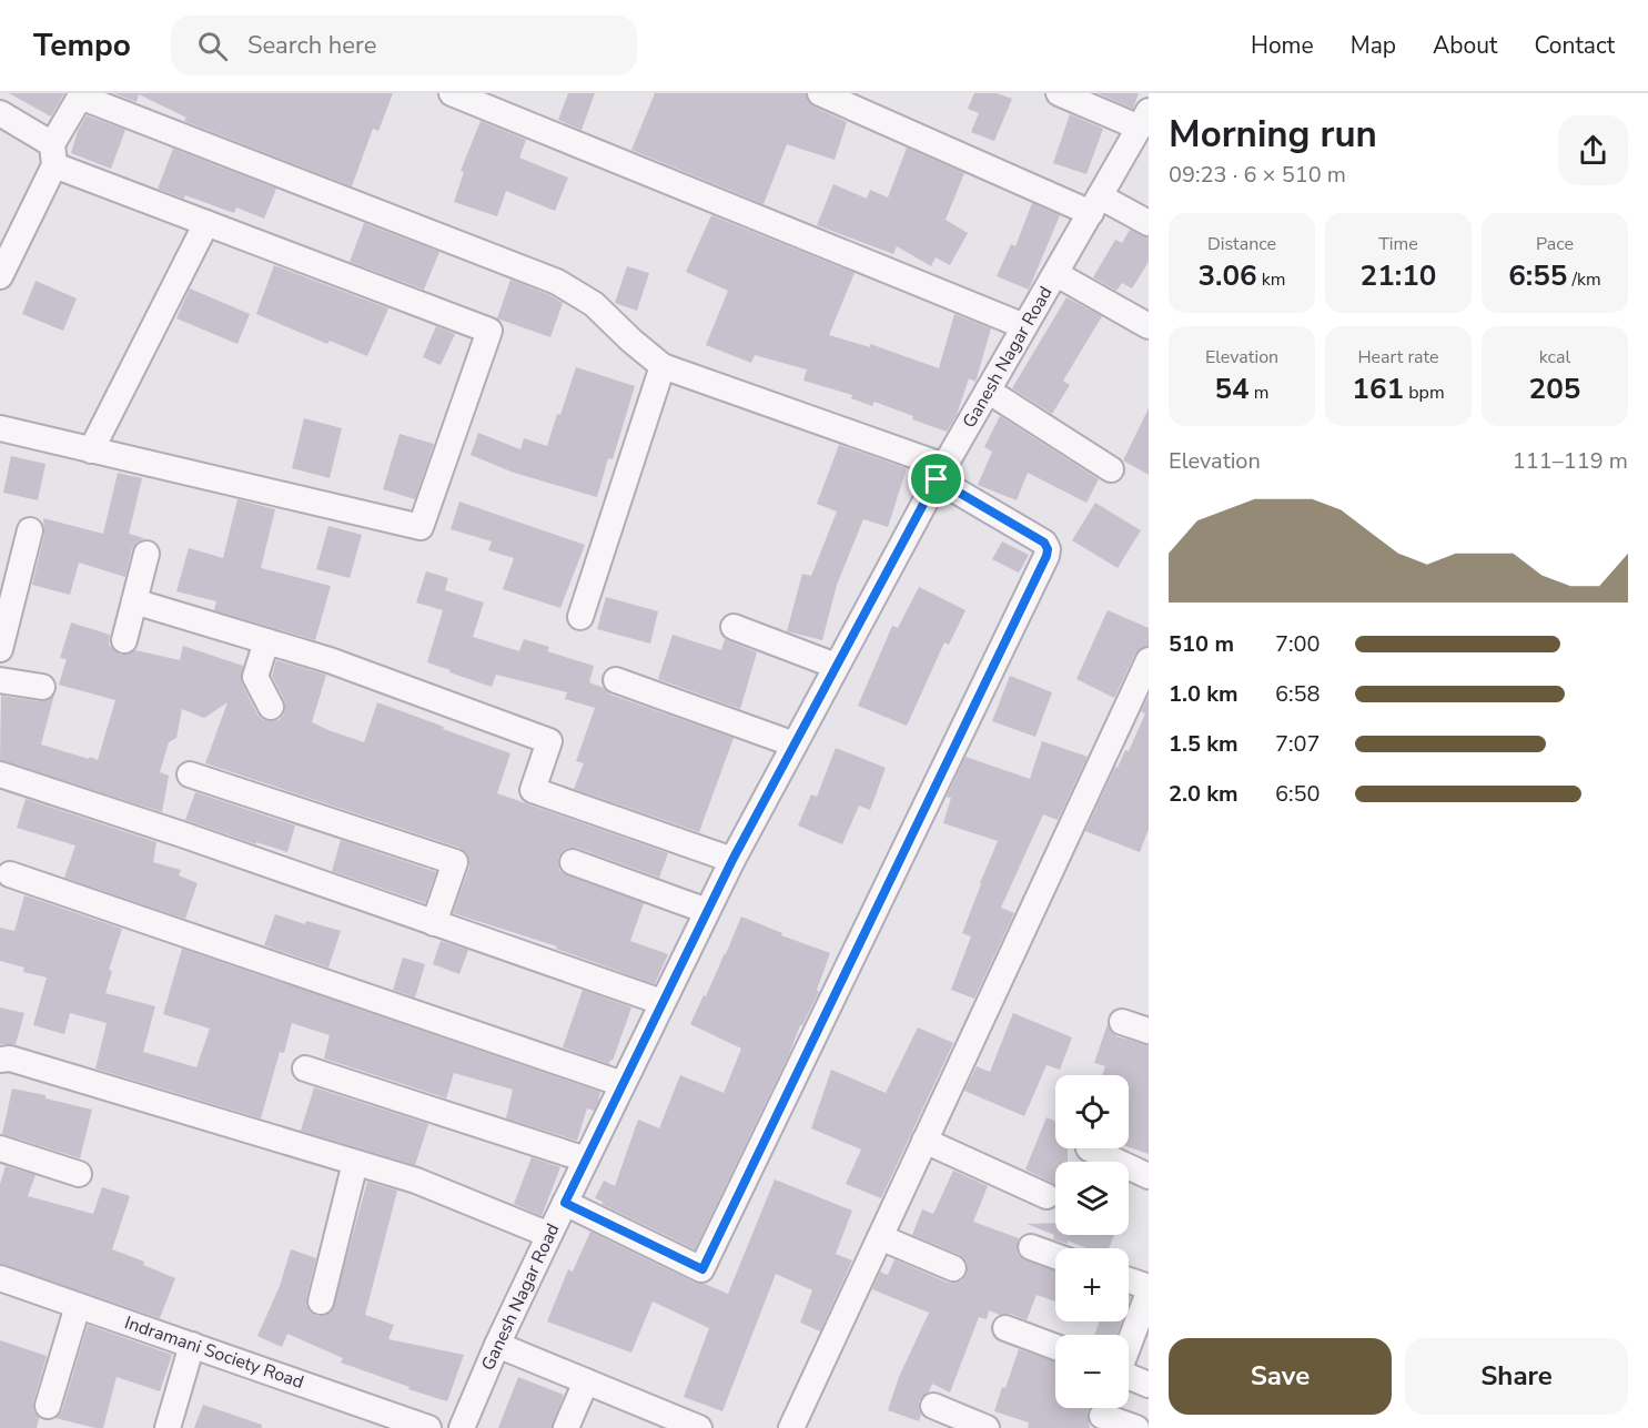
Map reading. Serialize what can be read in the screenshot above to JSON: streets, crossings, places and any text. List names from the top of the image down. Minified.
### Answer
{"streets":{"street":["Ganesh Nagar Road","Indramani Society Road"]},"page":{"header":"Tempo","search":"Search here","nav":["Home","Map","About","Contact"],"heading":["Morning run","09:23 · 6 × 510 m"],"stats":[["Distance","3.06 km"],["Time","21:10"],["Pace","6:55 /km"],["Elevation","54 m"],["Heart rate","161 bpm"],["kcal","205"]],"chart":["Elevation","111–119 m"],"list":[{"name":"510 m","note":"7:00"},{"name":"1.0 km","note":"6:58"},{"name":"1.5 km","note":"7:07"},{"name":"2.0 km","note":"6:50"}],"map_buttons":["+","−"],"buttons":["Save","Share"]}}
